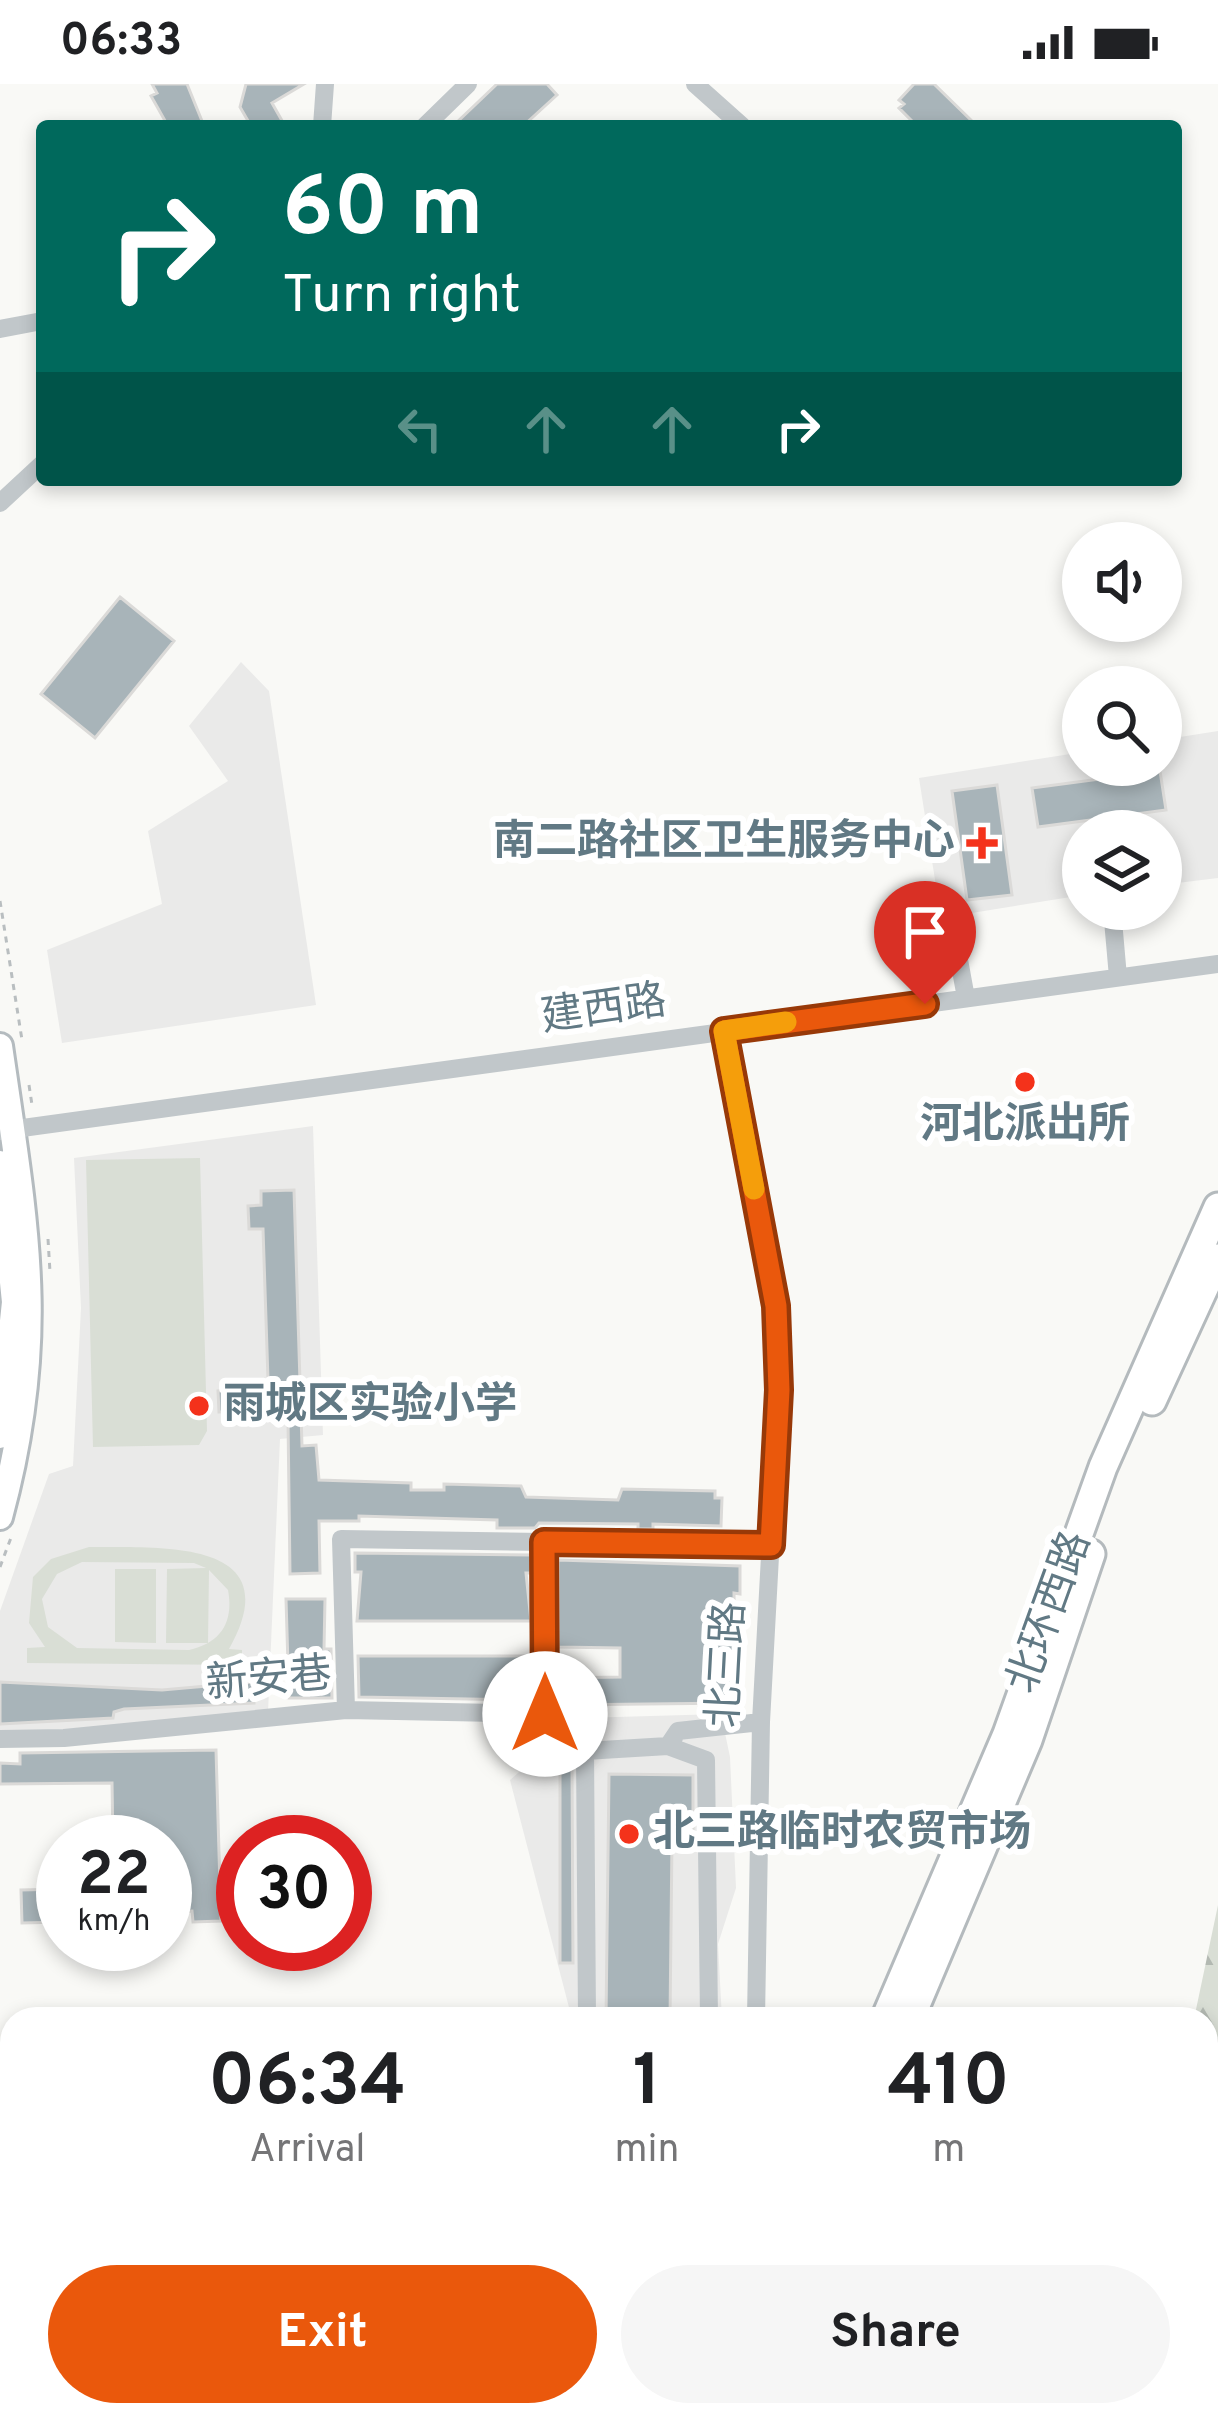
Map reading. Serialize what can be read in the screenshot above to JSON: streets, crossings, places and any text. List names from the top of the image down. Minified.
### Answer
{"streets":{"highway":["北环西路"],"street":["建西路","北三路","新安巷"]},"crossings":[["建西路","北三路"]],"places":{"health":["南二路社区卫生服务中心"],"other":["河北派出所","雨城区实验小学","北三路临时农贸市场"]},"page":{"status":"06:33","turn":["60 m","Turn right"],"speed":"22 km/h","limit":"30","eta":["06:34","Arrival","1","min","410","m"],"buttons":["Exit","Share"]}}
